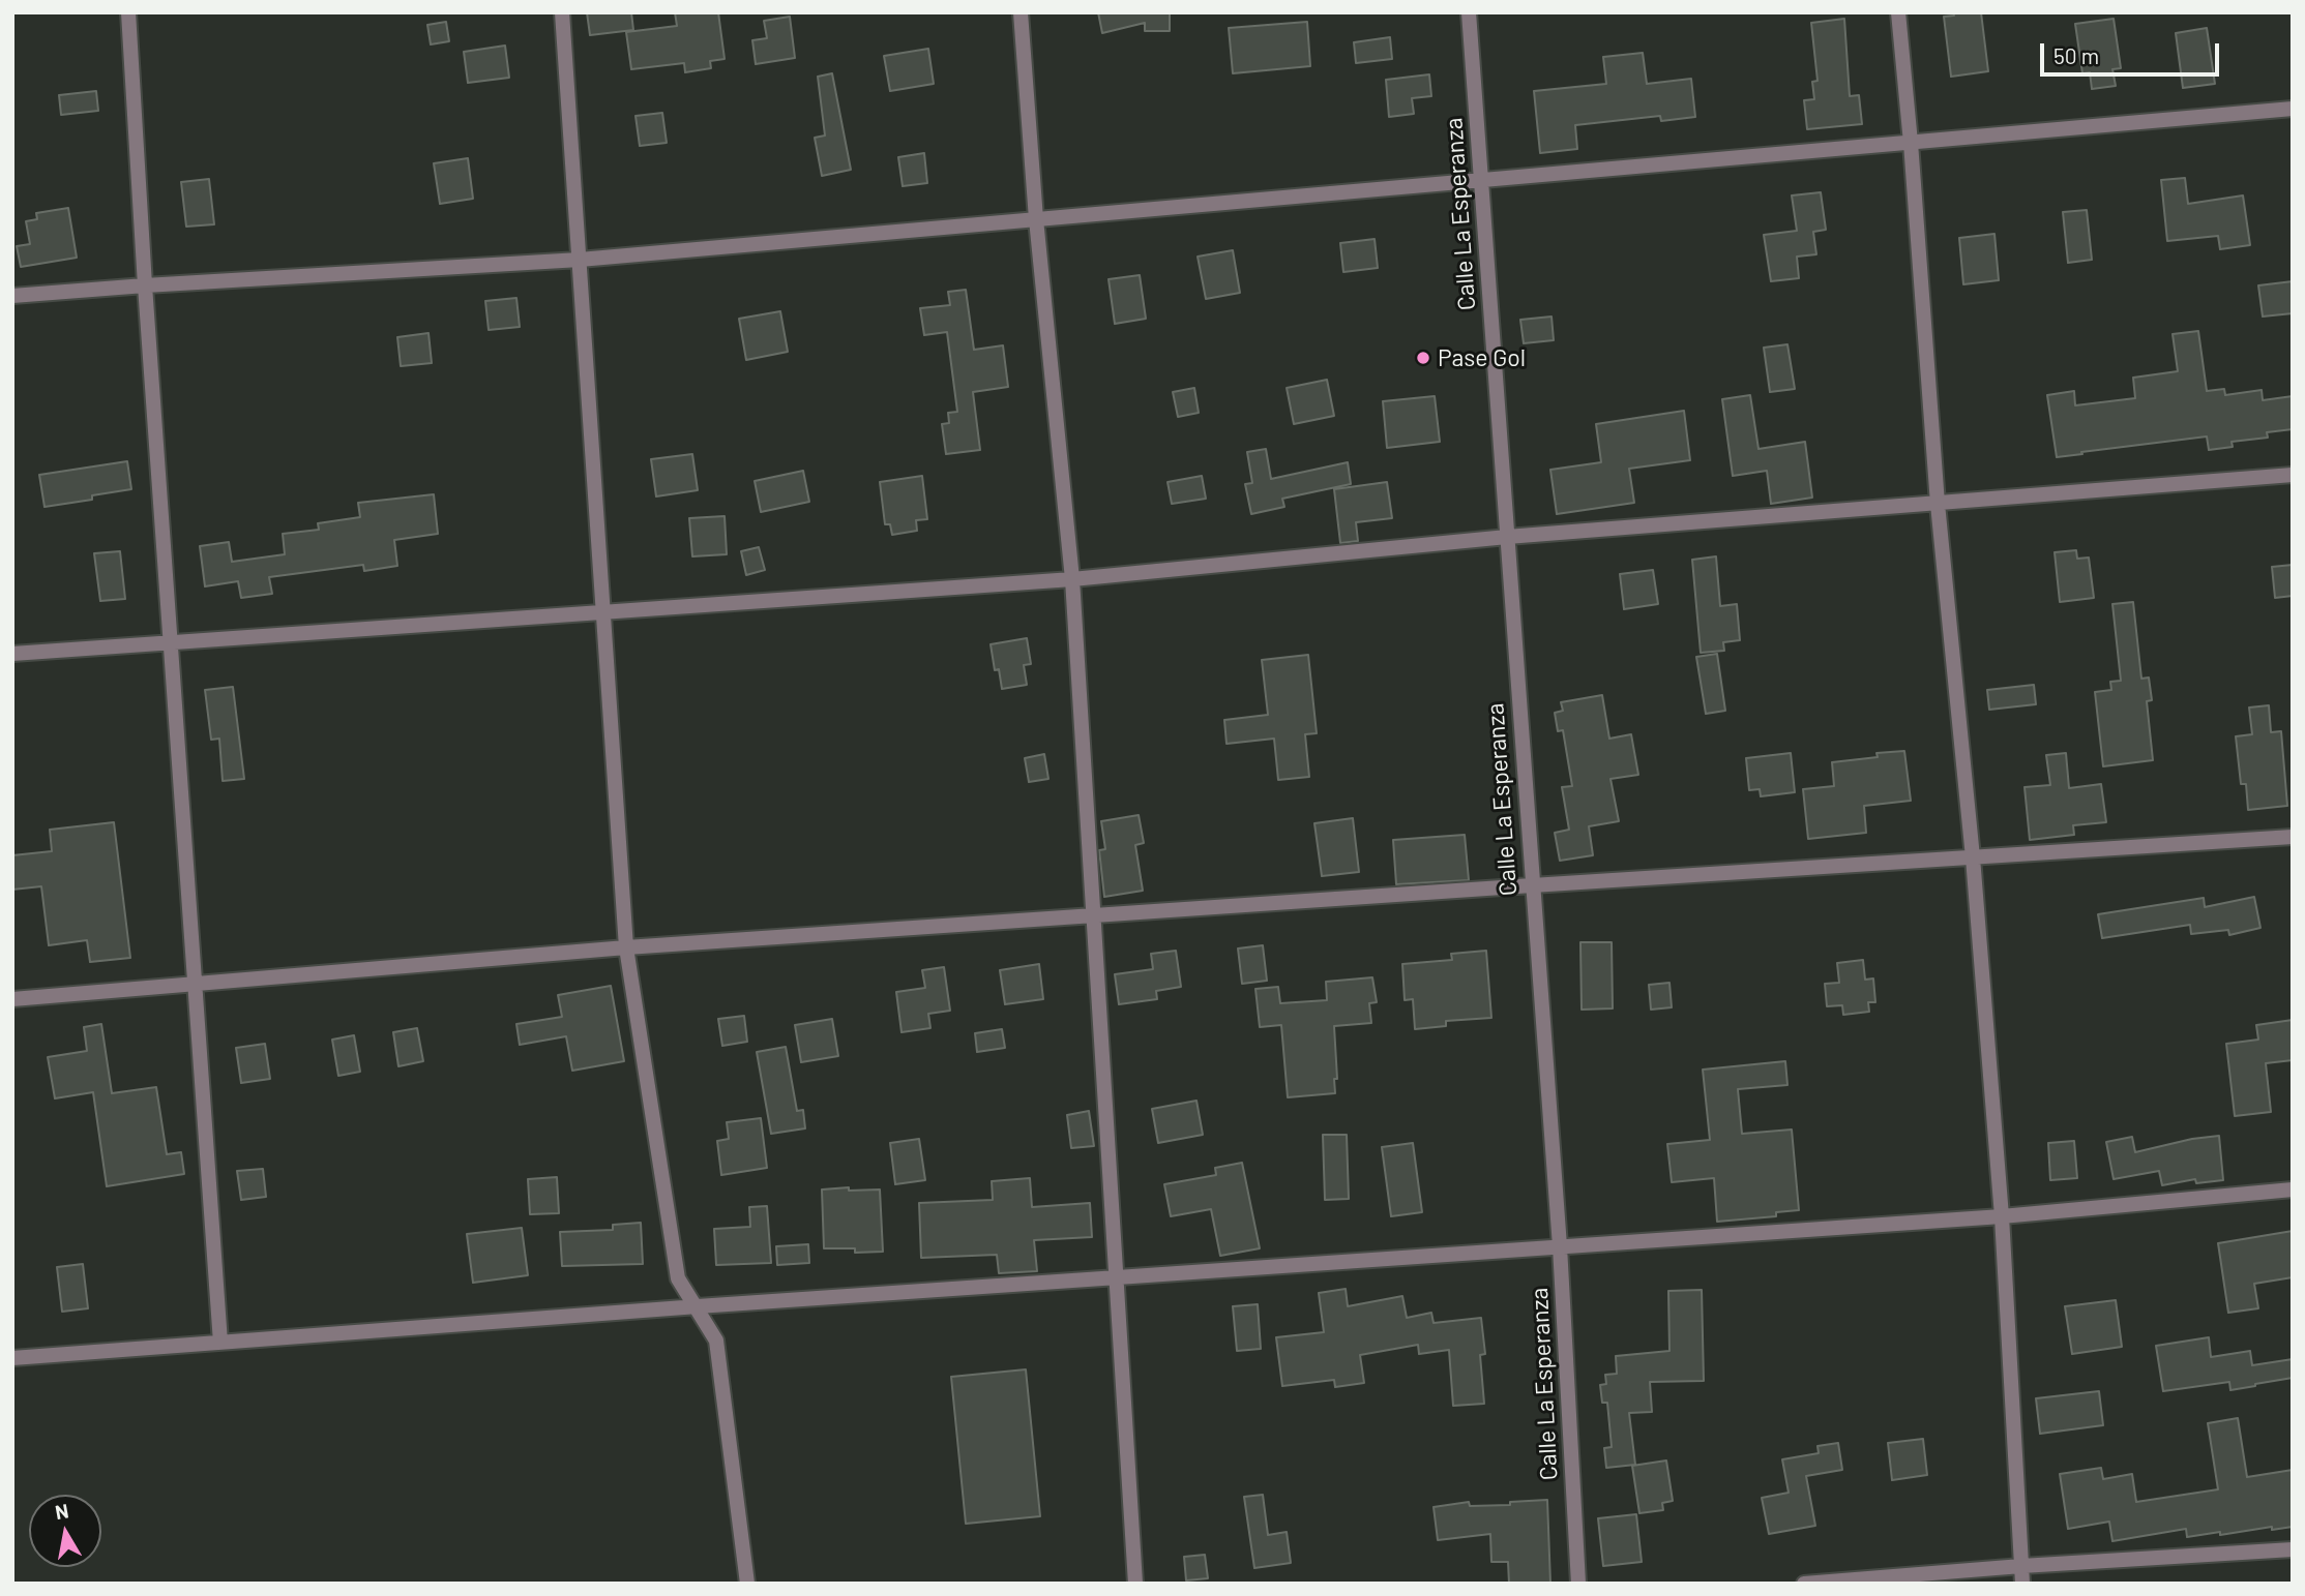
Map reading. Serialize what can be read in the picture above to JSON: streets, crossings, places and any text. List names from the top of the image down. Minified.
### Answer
{"streets":{"street":["Calle La Esperanza"]},"places":["Pase Gol"],"scale_bar":"50 m","north":"top"}
